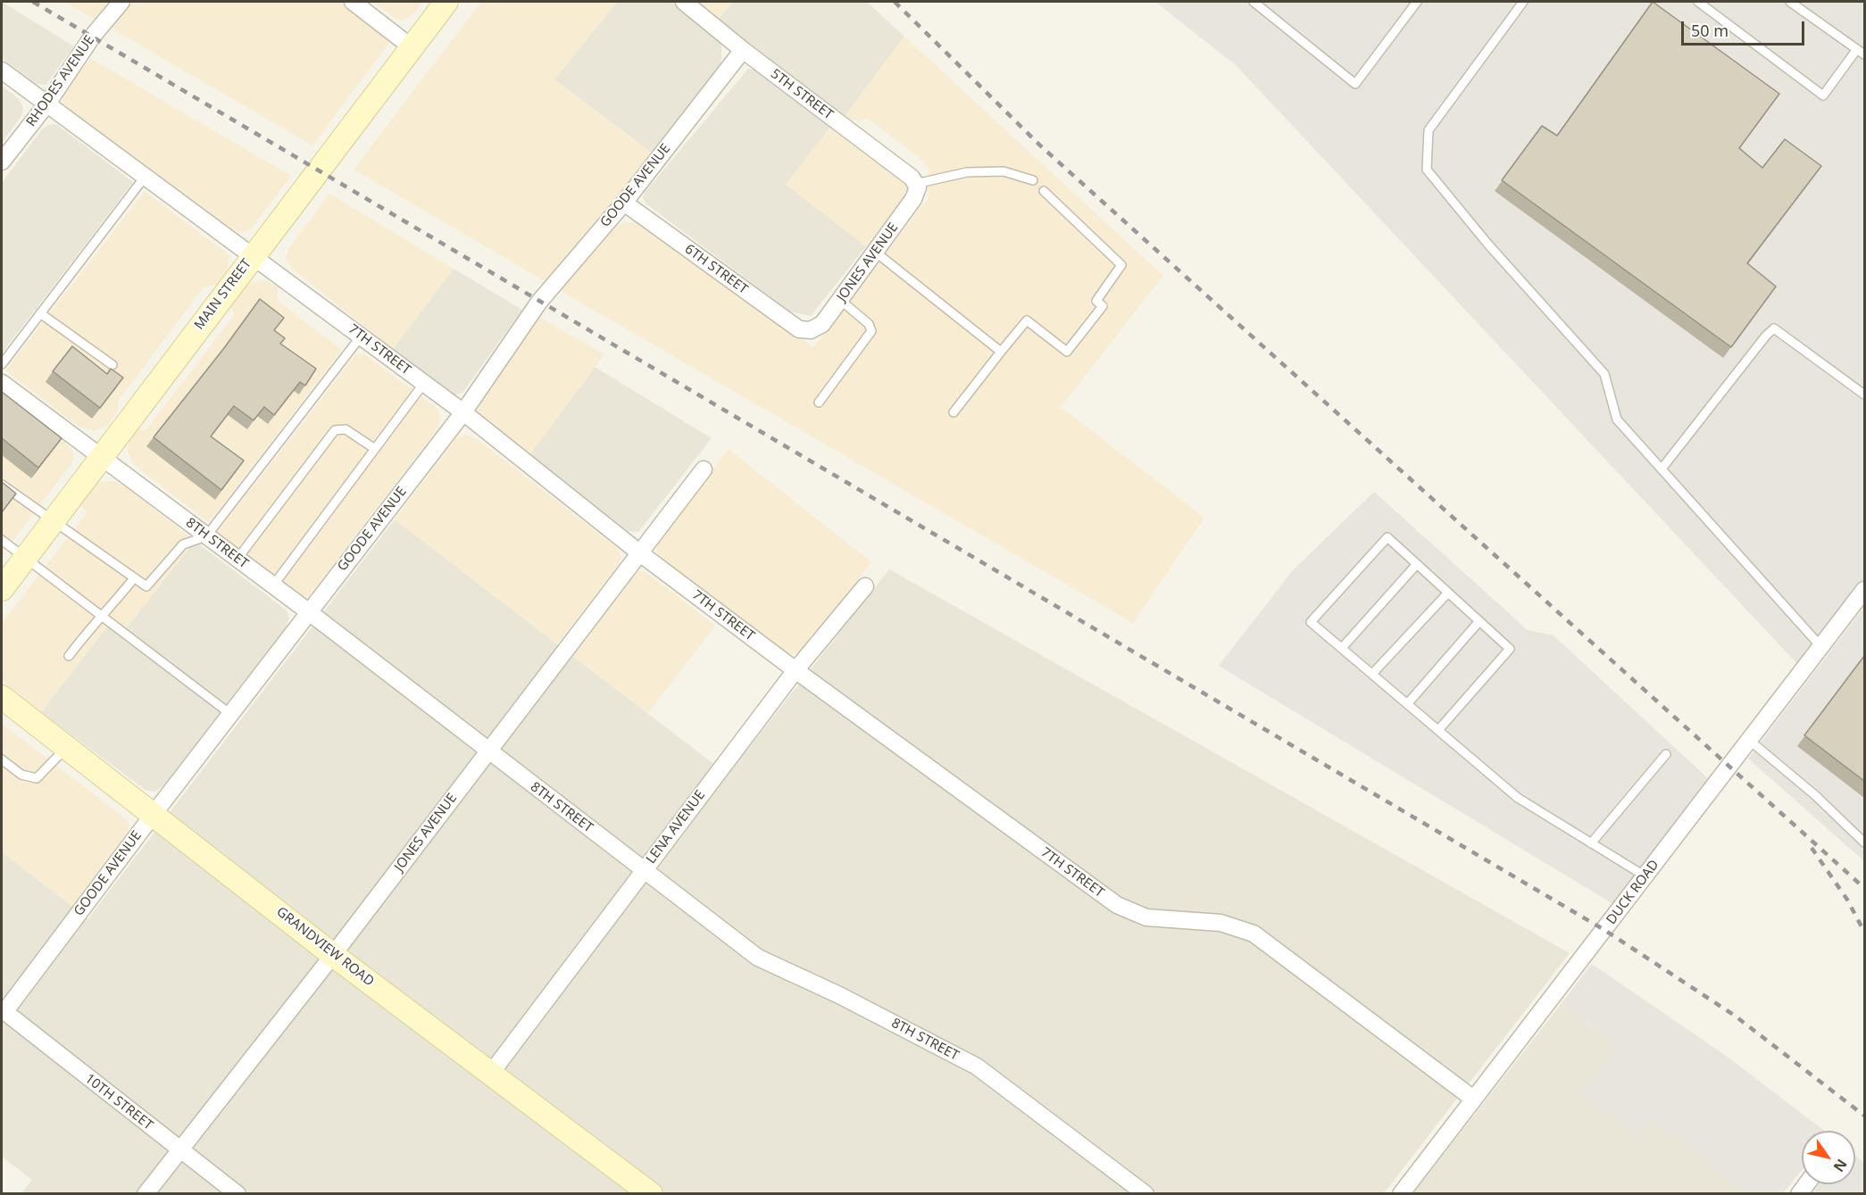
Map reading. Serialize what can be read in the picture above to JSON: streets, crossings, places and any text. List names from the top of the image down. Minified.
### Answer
{"streets":{"street":["RHODES AVENUE","5TH STREET","GOODE AVENUE","JONES AVENUE","6TH STREET","MAIN STREET","7TH STREET","8TH STREET","LENA AVENUE","DUCK ROAD","GRANDVIEW ROAD","10TH STREET"]},"crossings":[["RHODES AVENUE","7TH STREET"],["5TH STREET","GOODE AVENUE"],["5TH STREET","JONES AVENUE"],["GOODE AVENUE","6TH STREET"],["GOODE AVENUE","7TH STREET"],["GOODE AVENUE","8TH STREET"],["GOODE AVENUE","GRANDVIEW ROAD"],["GOODE AVENUE","10TH STREET"],["JONES AVENUE","6TH STREET"],["JONES AVENUE","7TH STREET"],["JONES AVENUE","8TH STREET"],["JONES AVENUE","GRANDVIEW ROAD"],["JONES AVENUE","10TH STREET"],["MAIN STREET","7TH STREET"],["MAIN STREET","8TH STREET"],["7TH STREET","LENA AVENUE"],["7TH STREET","DUCK ROAD"],["8TH STREET","LENA AVENUE"],["LENA AVENUE","GRANDVIEW ROAD"]],"scale_bar":"50 m","north":"bottom right"}
